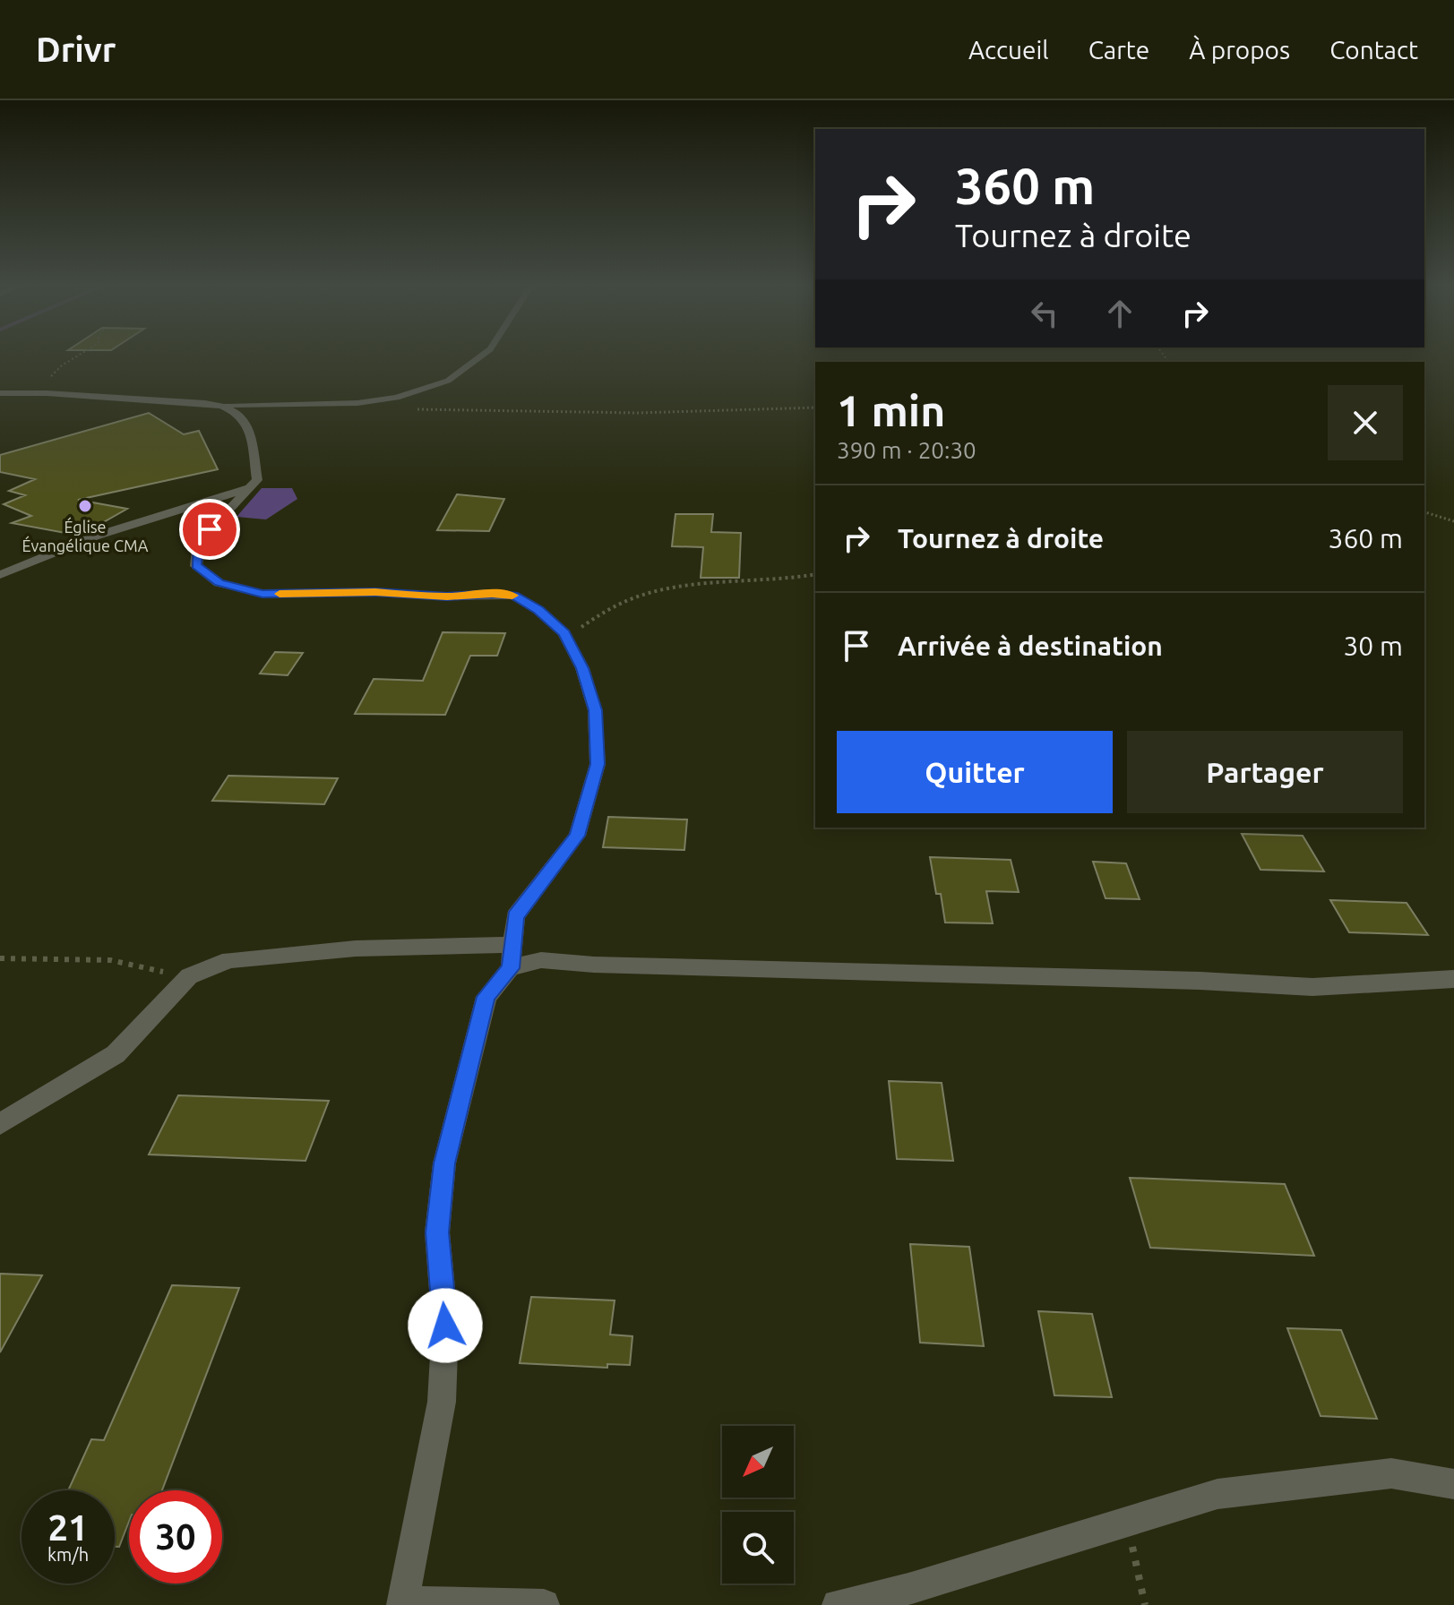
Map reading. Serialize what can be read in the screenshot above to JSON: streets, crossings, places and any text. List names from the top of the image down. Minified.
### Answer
{"places":["Église Évangélique CMA"],"north":"bottom left","page":{"header":"Drivr","nav":["Accueil","Carte","À propos","Contact"],"turn":["360 m","Tournez à droite"],"heading":["1 min","390 m · 20:30"],"list":[{"name":"Tournez à droite","value":"360 m"},{"name":"Arrivée à destination","value":"30 m"}],"buttons":["Quitter","Partager"],"speed":"21 km/h","limit":"30"}}
